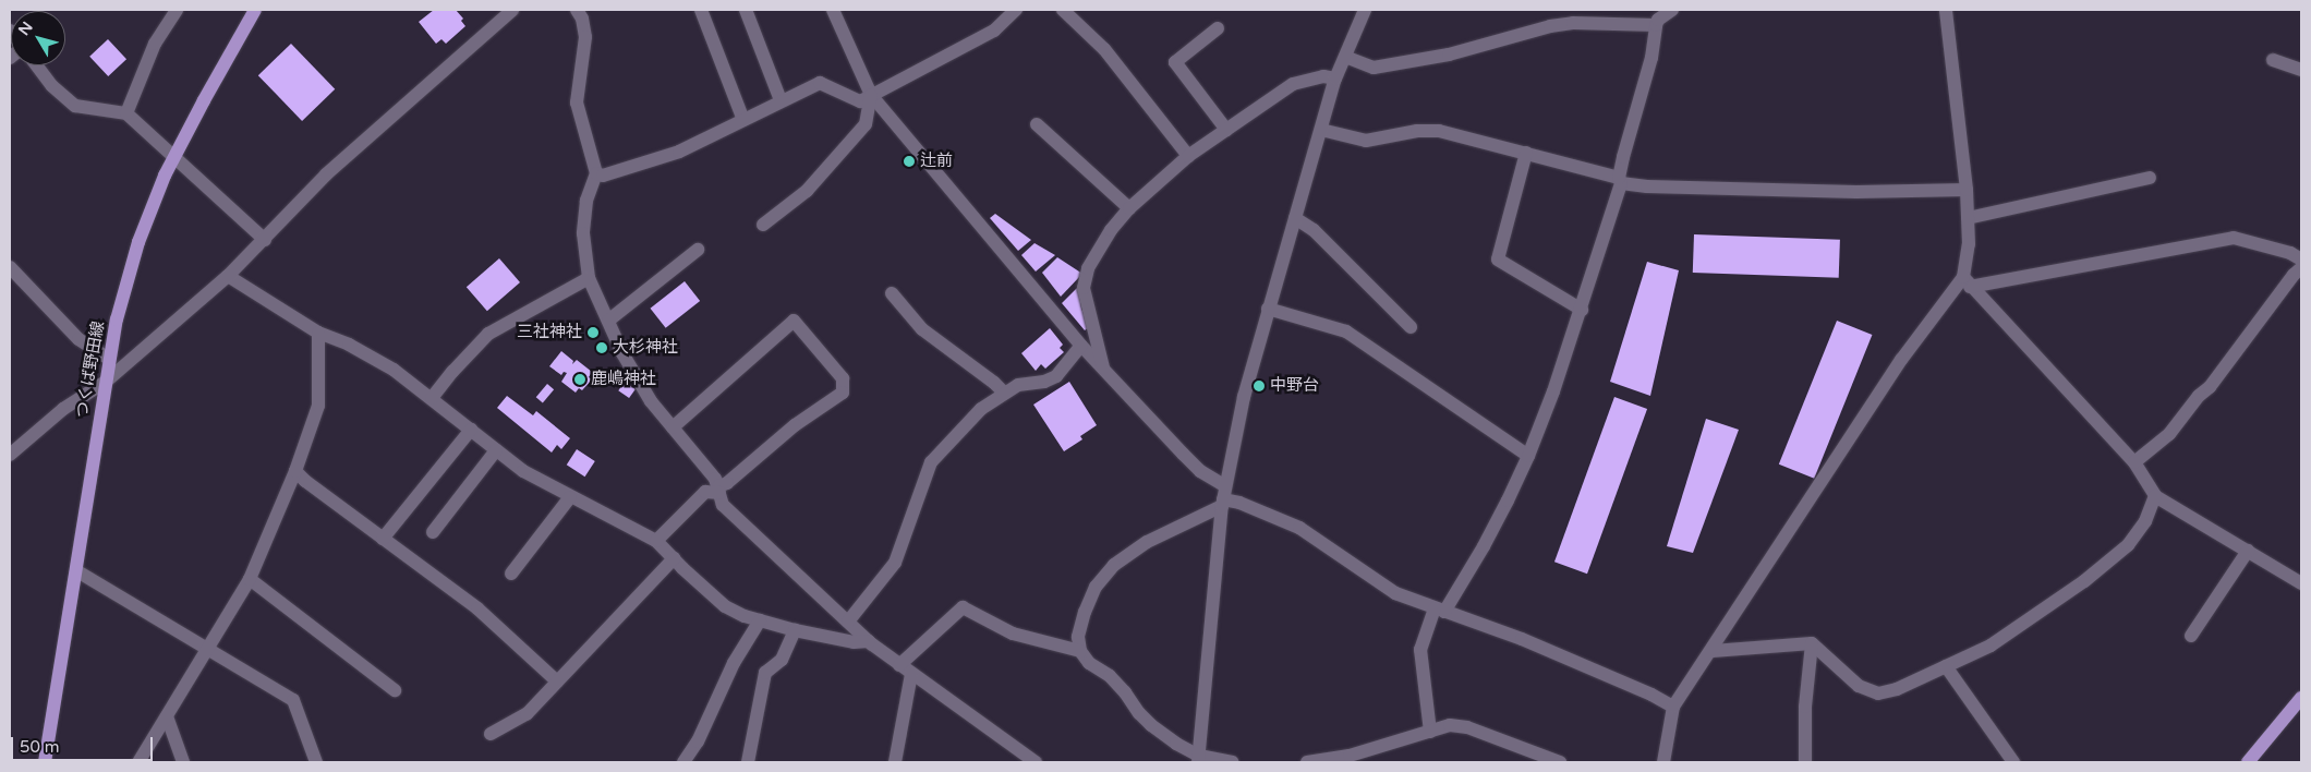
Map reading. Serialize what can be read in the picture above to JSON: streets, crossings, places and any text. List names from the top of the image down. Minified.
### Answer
{"streets":{"main road":["つくば野田線"]},"places":["辻前","三社神社","大杉神社","鹿嶋神社","中野台"],"scale_bar":"50 m","north":"top left"}
